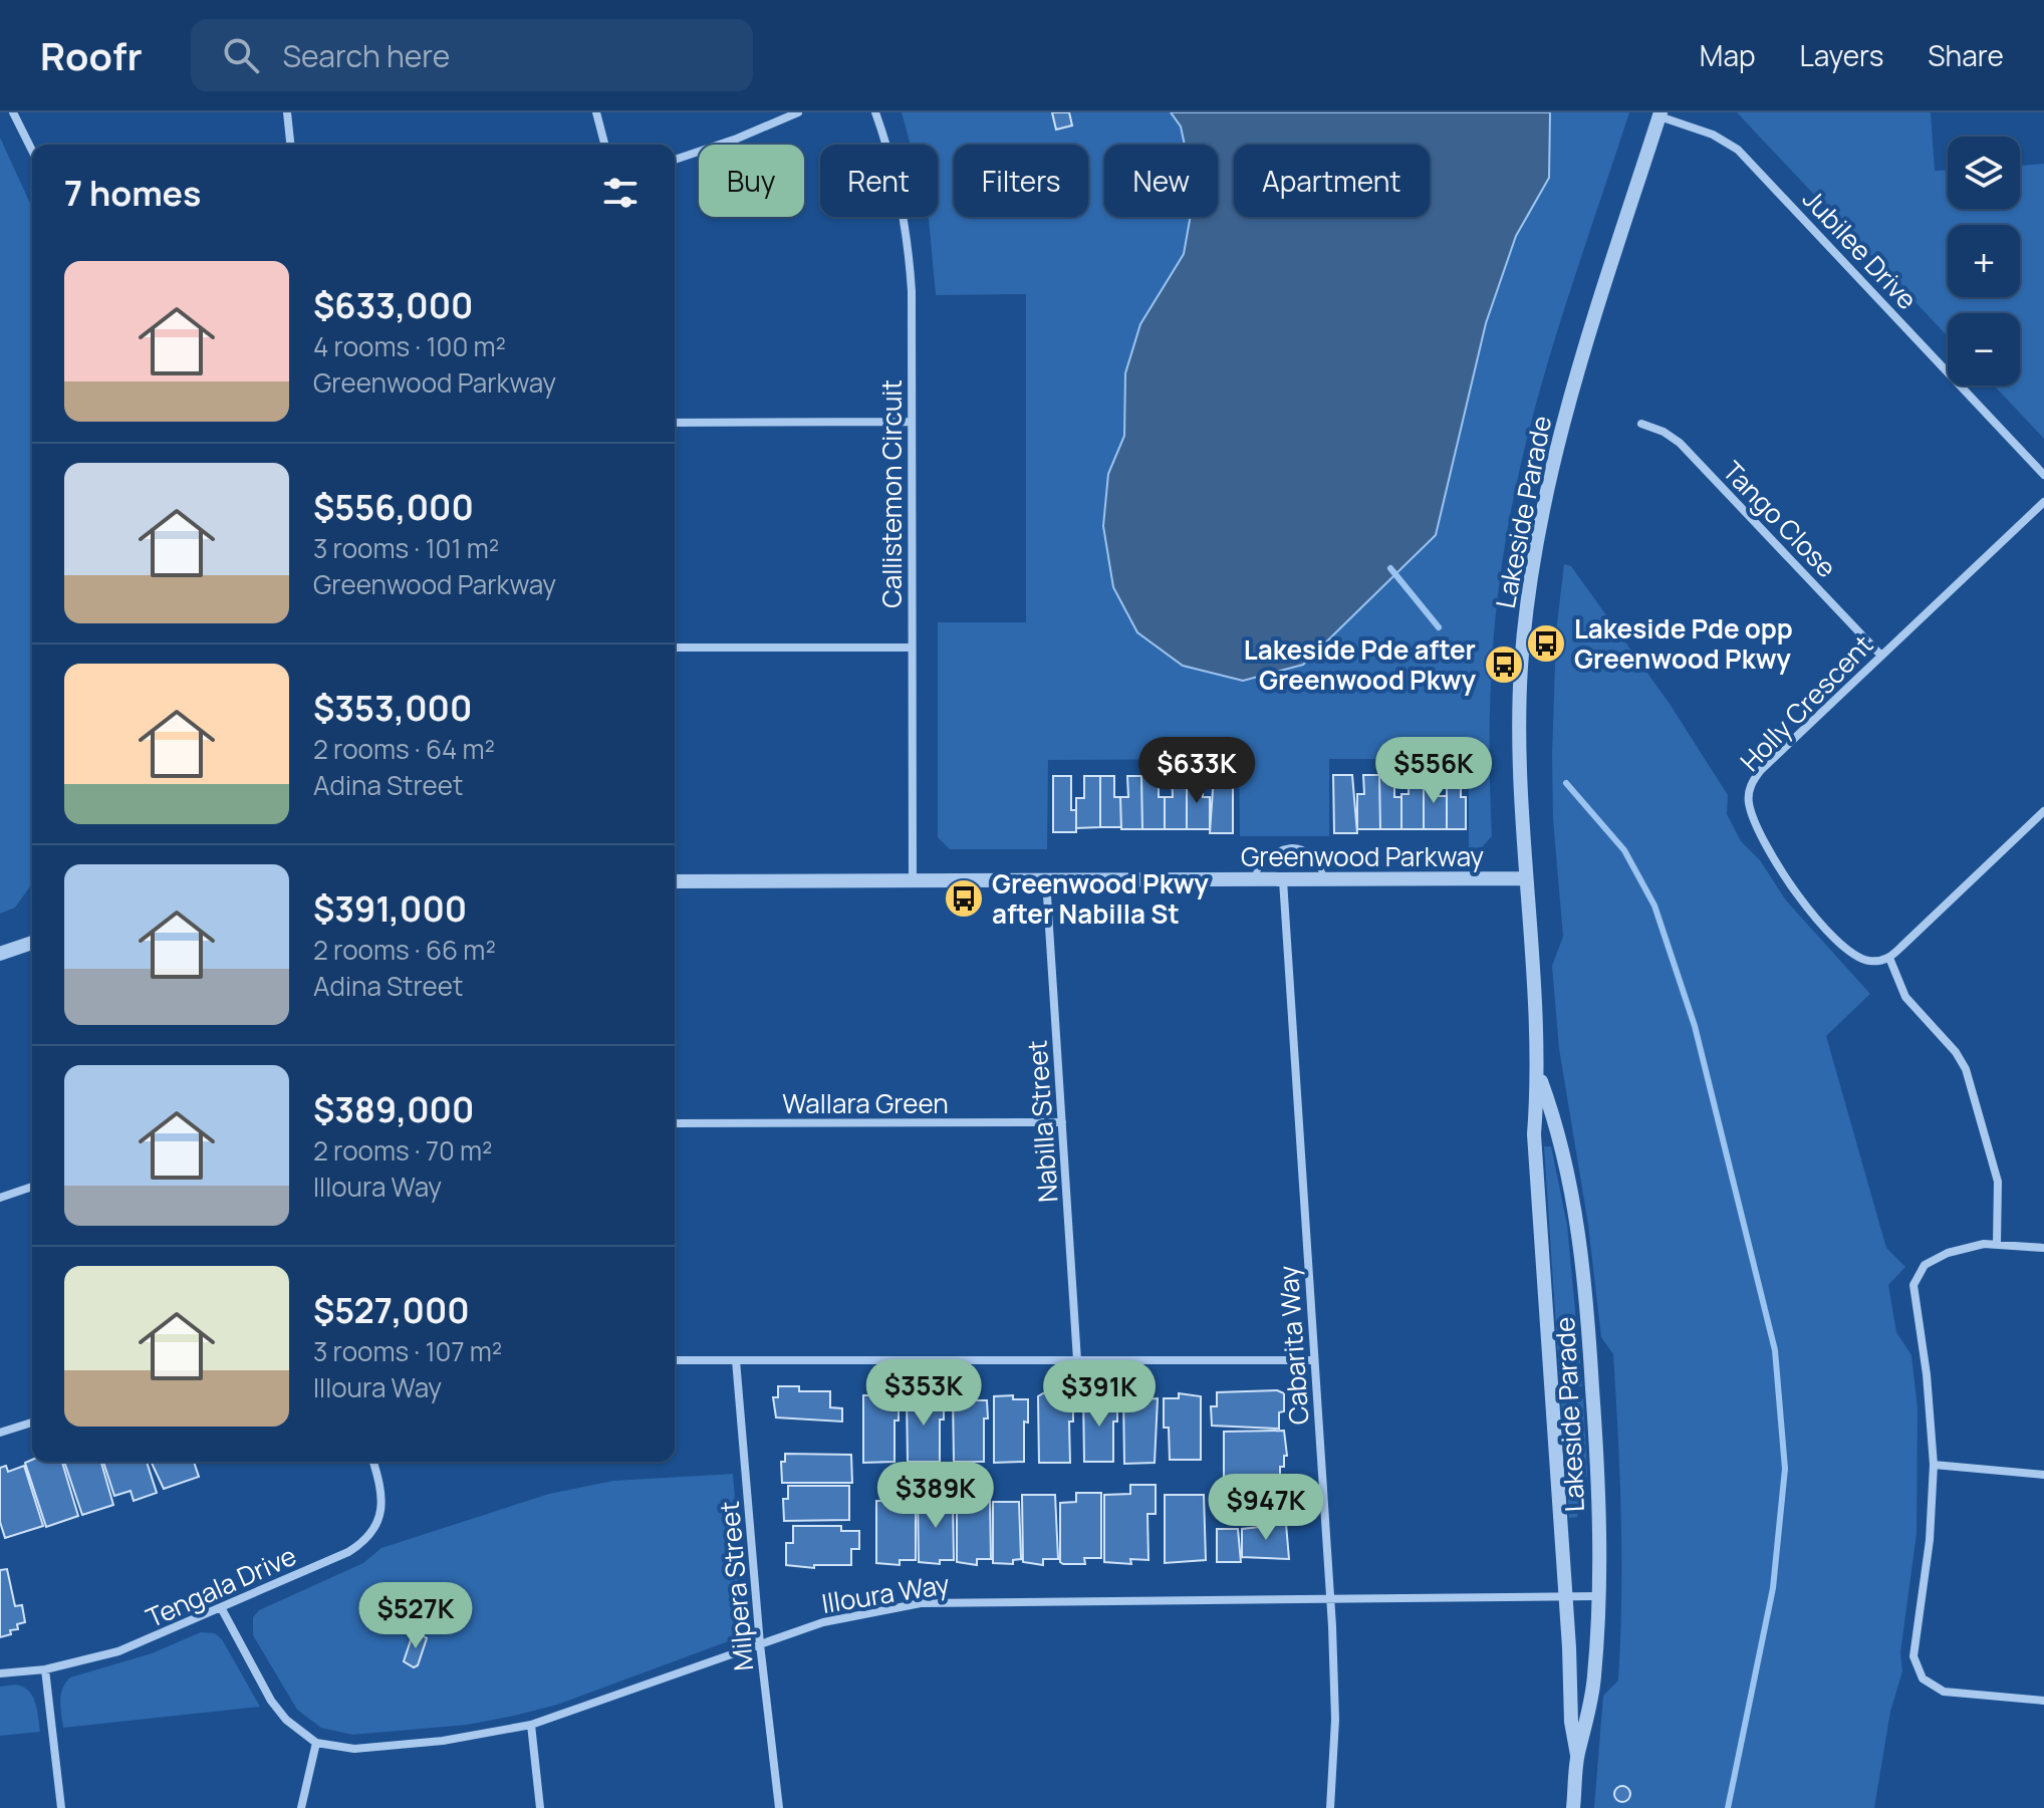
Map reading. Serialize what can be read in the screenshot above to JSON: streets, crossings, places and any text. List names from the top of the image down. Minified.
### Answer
{"streets":{"street":["Jubilee Drive","Callistemon Circuit","Lakeside Parade","Tango Close","Holly Crescent","Greenwood Parkway","Wallara Green","Nabilla Street","Cabarita Way","Tengala Drive","Milpera Street","Illoura Way"]},"crossings":[["Jubilee Drive","Lakeside Parade"],["Callistemon Circuit","Greenwood Parkway"],["Lakeside Parade","Greenwood Parkway"],["Lakeside Parade","Illoura Way"],["Tango Close","Holly Crescent"],["Greenwood Parkway","Nabilla Street"],["Greenwood Parkway","Cabarita Way"],["Wallara Green","Nabilla Street"],["Cabarita Way","Illoura Way"],["Tengala Drive","Illoura Way"],["Milpera Street","Illoura Way"]],"places":{"bus stop":["Lakeside Pde opp Greenwood Pkwy","Lakeside Pde after Greenwood Pkwy","Greenwood Pkwy after Nabilla St"]},"page":{"header":"Roofr","search":"Search here","nav":["Map","Layers","Share"],"map_buttons":["+","−"],"chip":["Buy","Rent","Filters","New","Apartment"],"heading":"7 homes","list":[{"name":"$633,000","note":"4 rooms · 100 m² · Greenwood Parkway"},{"name":"$556,000","note":"3 rooms · 101 m² · Greenwood Parkway"},{"name":"$353,000","note":"2 rooms · 64 m² · Adina Street"},{"name":"$391,000","note":"2 rooms · 66 m² · Adina Street"},{"name":"$389,000","note":"2 rooms · 70 m² · Illoura Way"},{"name":"$527,000","note":"3 rooms · 107 m² · Illoura Way"}],"price":["$633K","$556K","$353K","$391K","$389K","$947K","$527K"]}}
